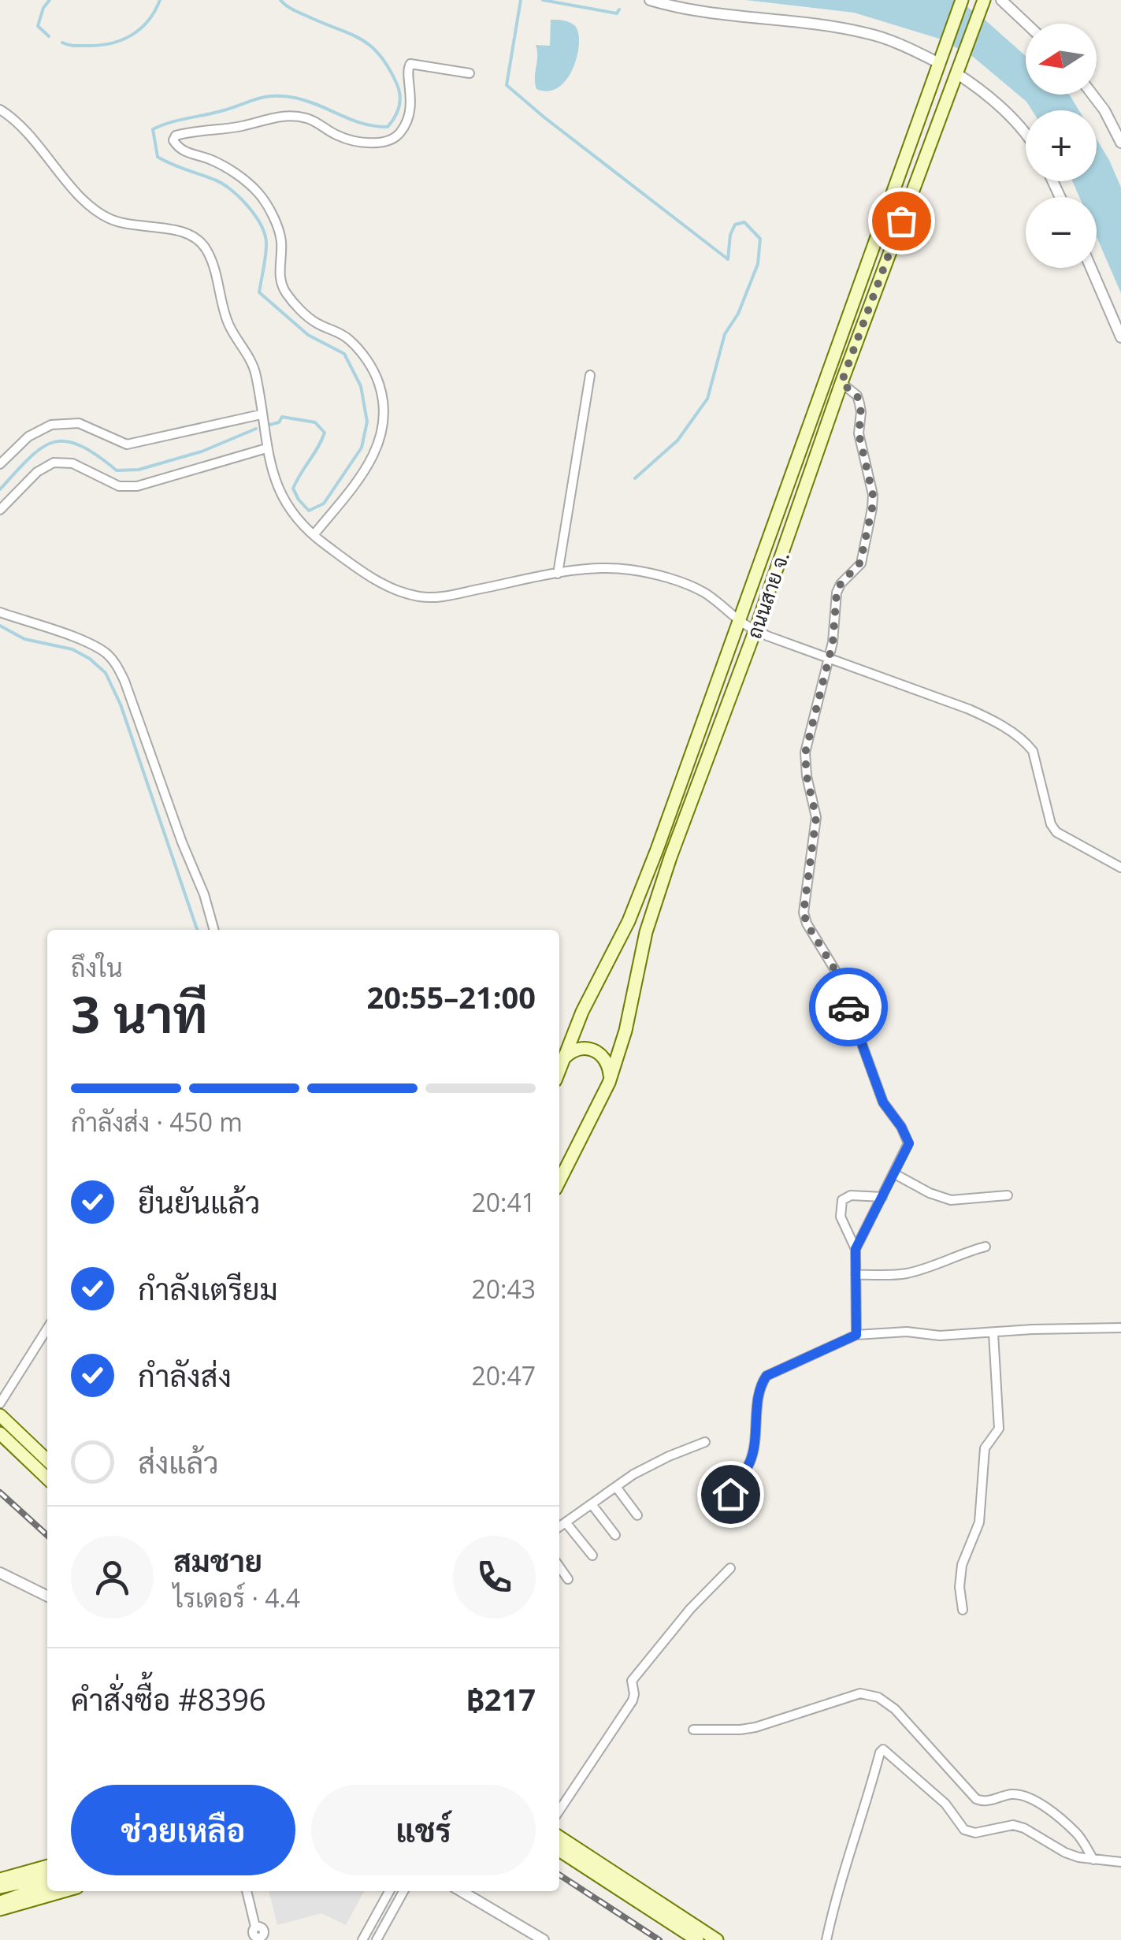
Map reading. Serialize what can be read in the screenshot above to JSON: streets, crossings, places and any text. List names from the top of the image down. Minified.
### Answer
{"streets":{"main road":["ถนนสาย จ."]},"north":"left","page":{"map_buttons":["+","−"],"heading":["3 นาที","ถึงใน","20:55–21:00"],"panel":["สมชาย","ไรเดอร์ · 4.4","คำสั่งซื้อ #8396","฿217"],"bar":"กำลังส่ง · 450 m","list":[["ยืนยันแล้ว","20:41"],["กำลังเตรียม","20:43"],["กำลังส่ง","20:47"],"ส่งแล้ว"],"buttons":["ช่วยเหลือ","แชร์"]}}
